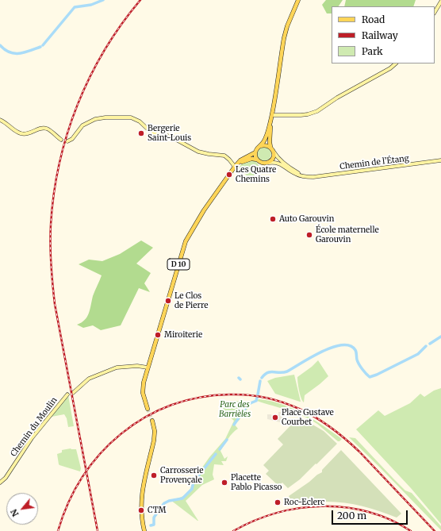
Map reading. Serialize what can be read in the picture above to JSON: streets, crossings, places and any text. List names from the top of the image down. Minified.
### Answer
{"streets":{"main road":["D 10"],"street":["Chemin de l’Étang","Chemin du Moulin"]},"crossings":[["Chemin de l’Étang","D 10"]],"parks":["Parc des Barrièles"],"places":["Bergerie Saint-Louis","Les Quatre Chemins","Auto Garouvin","École maternelle Garouvin","Le Clos de Pierre","Miroiterie","Place Gustave Courbet","Carrosserie Provençale","Placette Pablo Picasso","Roc-Eclerc","CTM"],"legend":["Road","Railway","Park"],"scale_bar":"200 m","north":"bottom left"}
